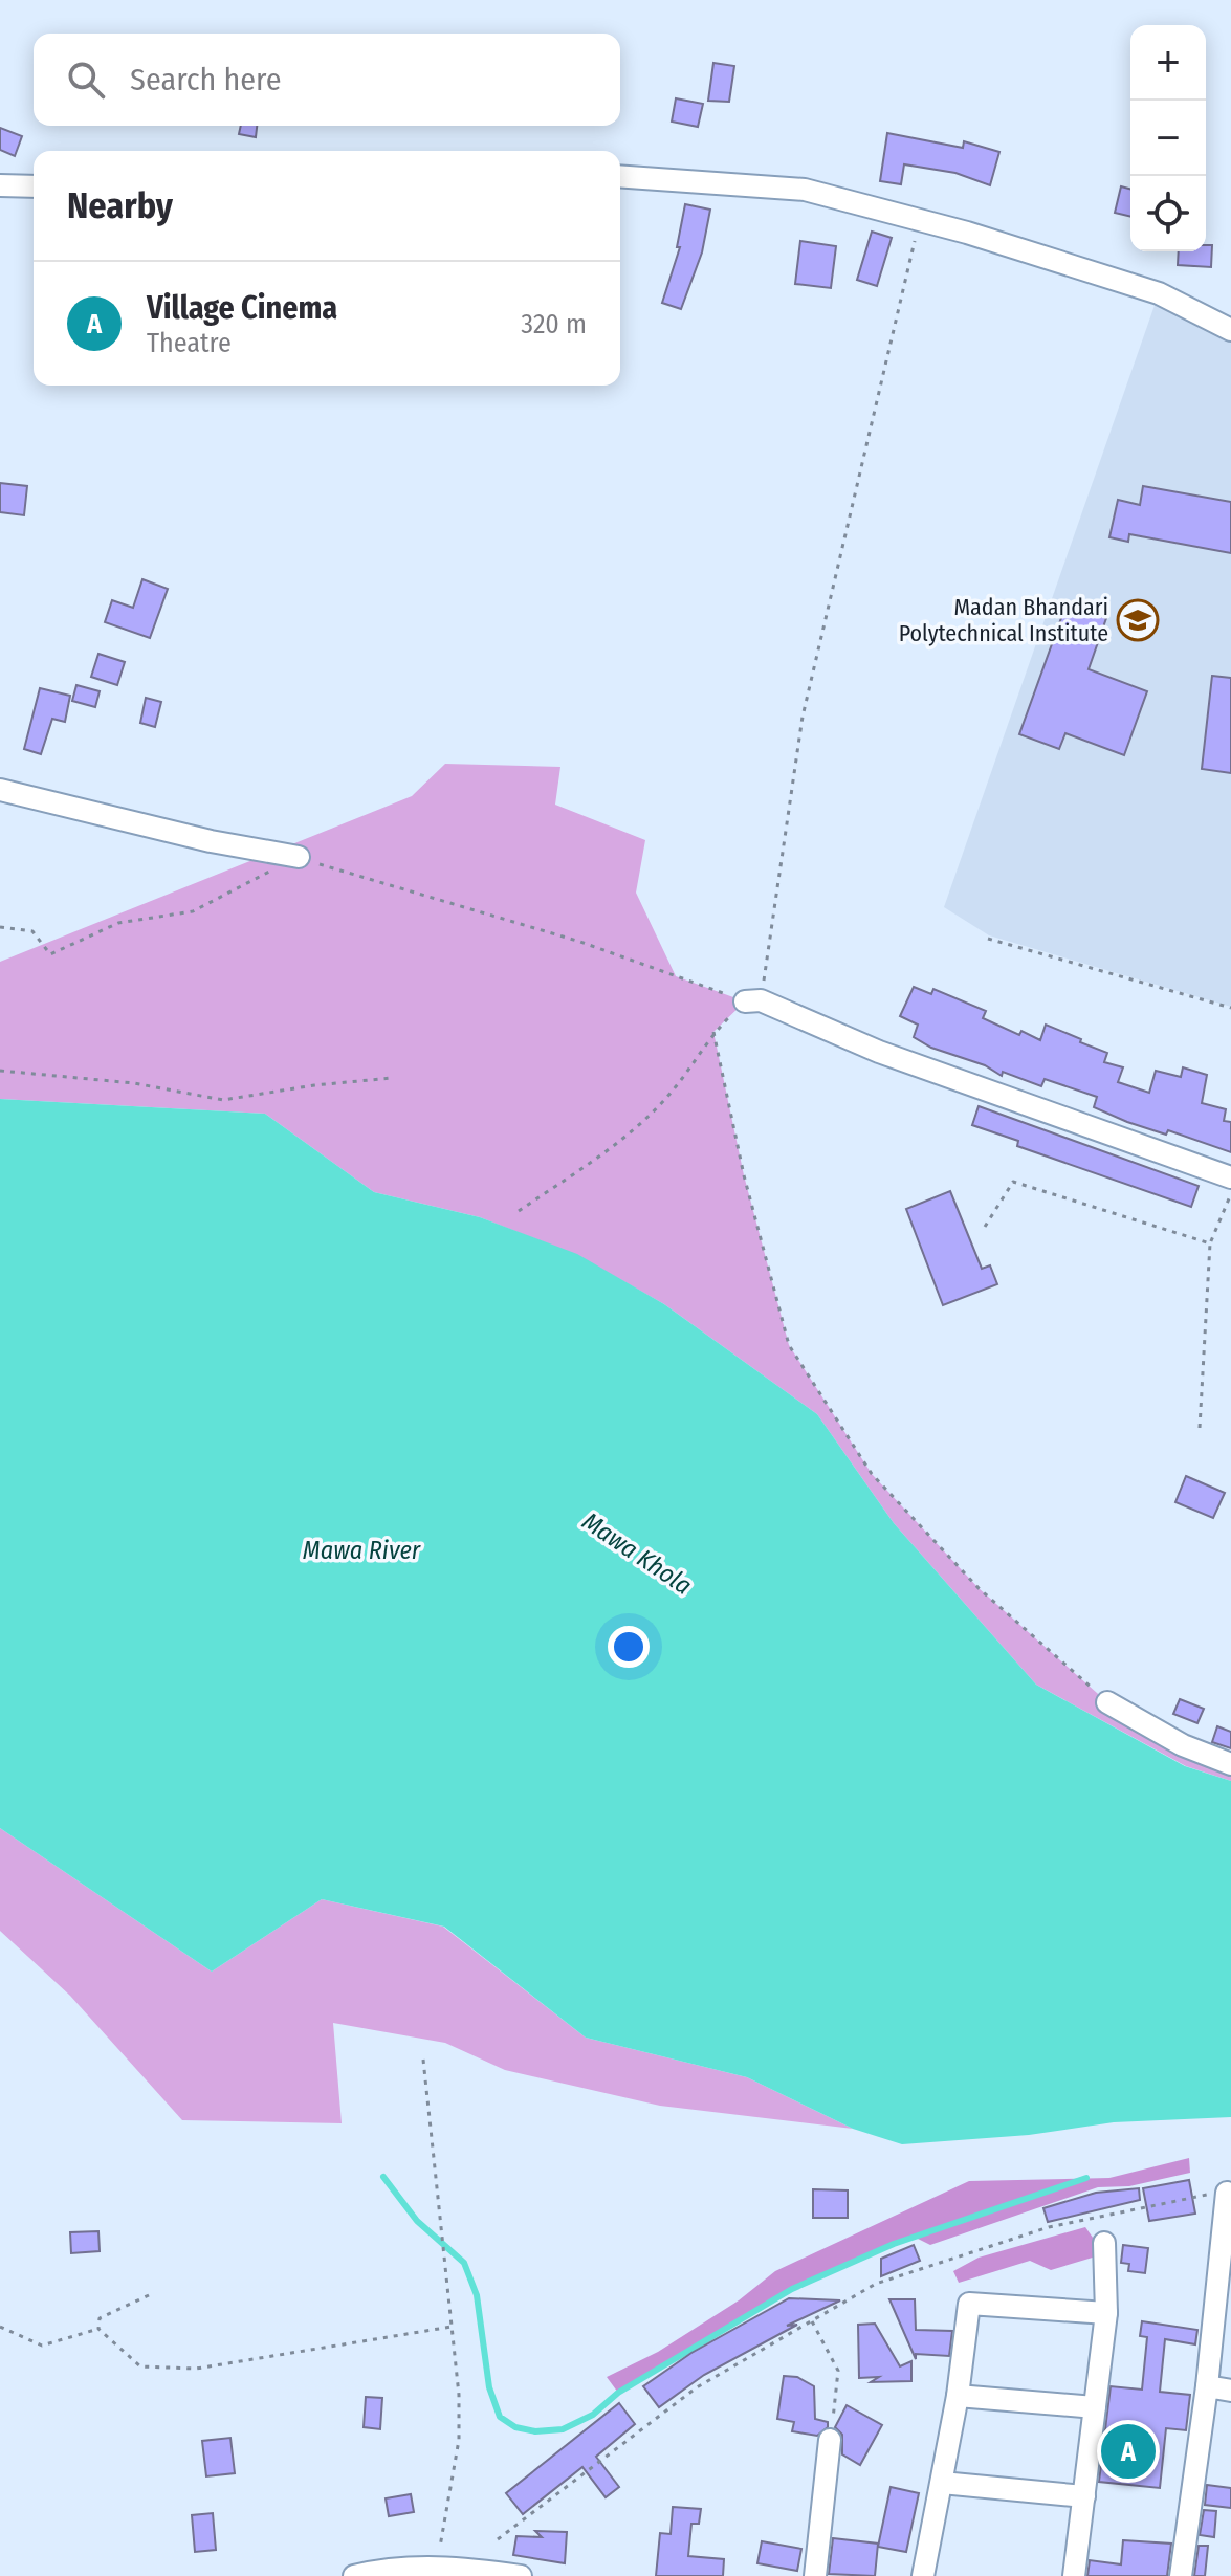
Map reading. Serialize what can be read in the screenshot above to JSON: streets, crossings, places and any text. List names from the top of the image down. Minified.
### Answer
{"water":["Mawa River","Mawa Khola"],"places":{"school or university":["Madan Bhandari Polytechnical Institute"]},"page":{"map_buttons":["+","−"],"search":"Search here","heading":"Nearby","list":[{"mark":"A","name":"Village Cinema","note":"Theatre","value":"320 m"}],"pins":"A"}}
